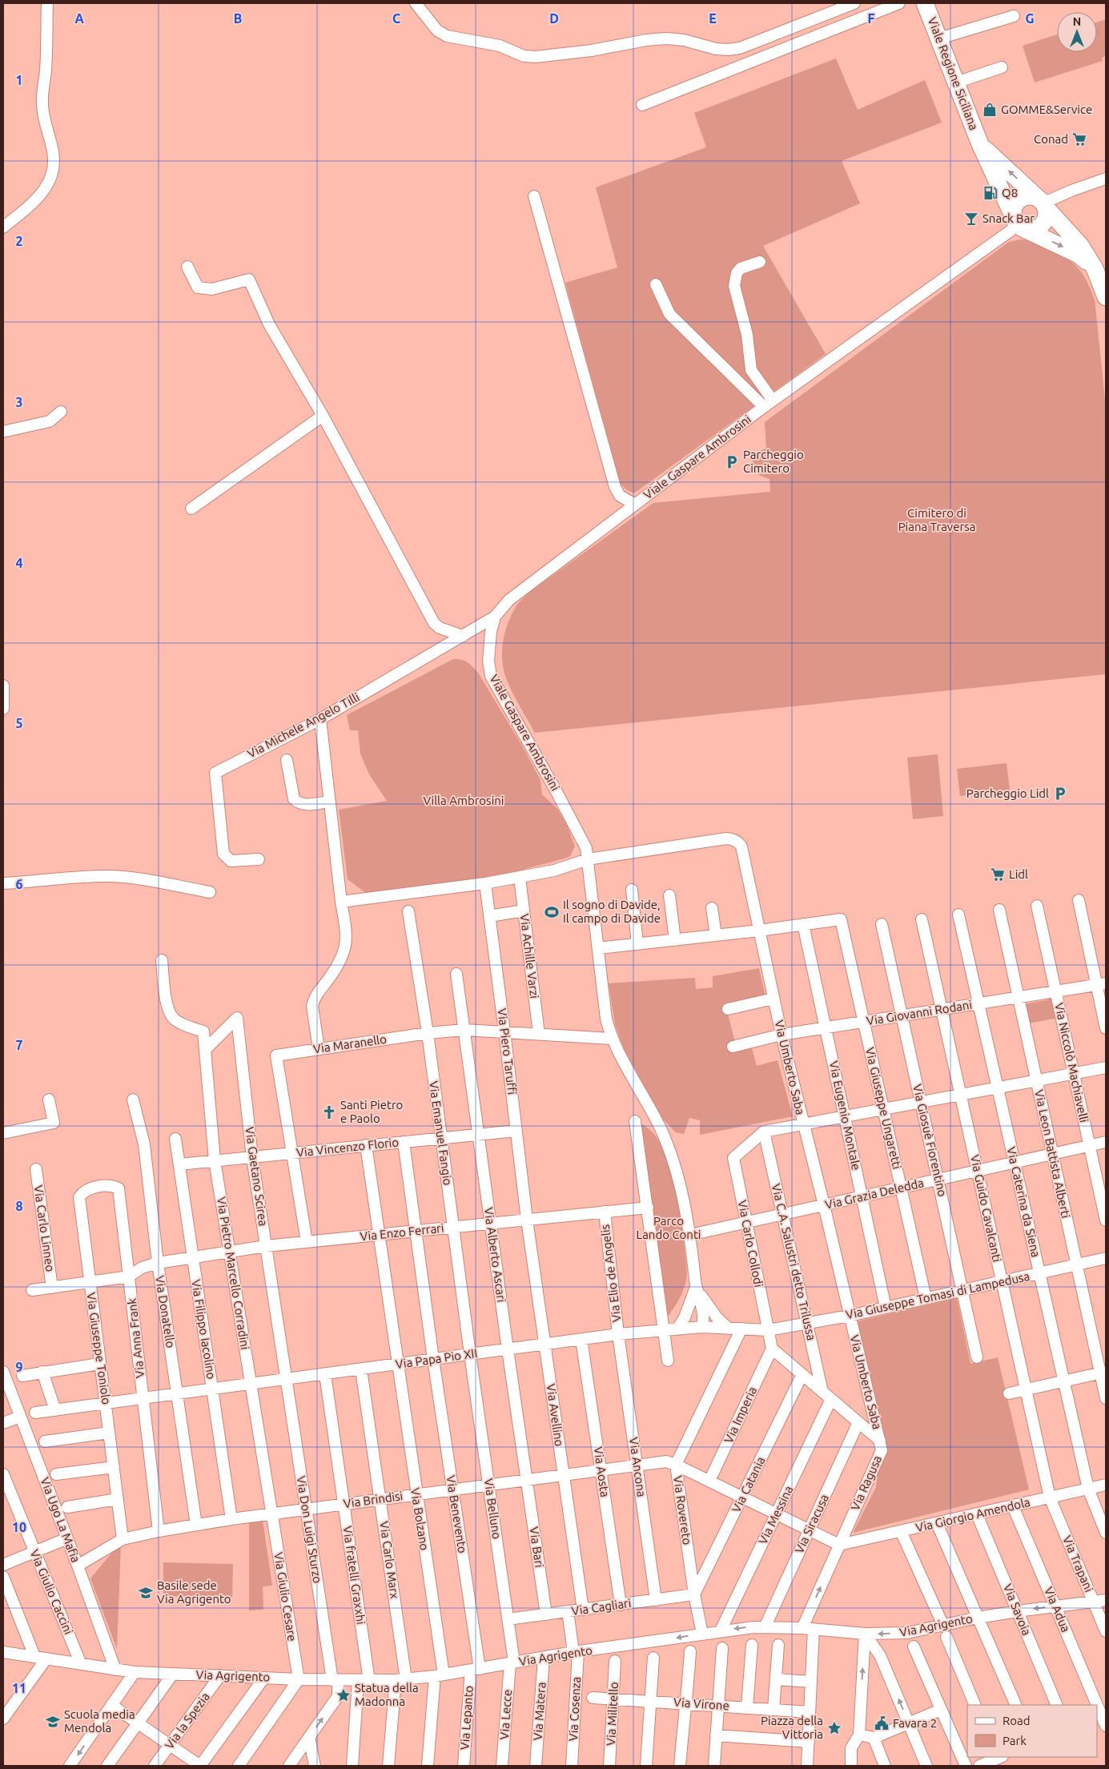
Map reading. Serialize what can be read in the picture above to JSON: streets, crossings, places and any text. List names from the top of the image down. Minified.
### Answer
{"streets":{"main road":["Viale Regione Siciliana"],"street":["Viale Gaspare Ambrosini","Via Michele Angelo Tilli","Via Achille Varzi","Via Giovanni Rodani","Via Maranello","Via Piero Taruffi","Via Niccolò Machiavelli","Via Umberto Saba","Via Giuseppe Ungaretti","Via Eugenio Montale","Via Emanuel Fangio","Via Giosuè Fiorentino","Via Vincenzo Florio","Via Leon Battista Alberti","Via Gaetano Scirea","Via Grazia Deledda","Via Caterina da Siena","Via Guido Cavalcanti","Via Carlo Linneo","Via Enzo Ferrari","Via Carlo Collodi","Via Alberto Ascari","Via C.A. Salustri detto Trilussa","Via Pietro Marcello Corradini","Via Elio de Angelis","Via Giuseppe Tomasi di Lampedusa","Via Donatello","Via Filippo Iacolino","Via Anna Frank","Via Giuseppe Toniolo","Via Papa Pio XII","Via Avellino","Via Imperia","Via Ancona","Via Aosta","Via Ragusa","Via Catania","Via Brindisi","Via Belluno","Via Rovereto","Via Benevento","Via Messina","Via Giorgio Amendola","Via Bolzano","Via Ugo La Mafia","Via Siracusa","Via Don Luigi Sturzo","Via Bari","Via Carlo Marx","Via Trapani","Via fratelli Graxxhi","Via Giulio Caccini","Via Giulio Cesare","Via Cagliari","Via Savoia","Via Adua","Via Agrigento","Via Virone","Via Cosenza","Via Matera","Via Militello","Via Lecce","Via Lepanto","Via la Spezia"]},"crossings":[["Viale Regione Siciliana","Viale Gaspare Ambrosini"],["Viale Gaspare Ambrosini","Via Michele Angelo Tilli"],["Viale Gaspare Ambrosini","Via Maranello"],["Viale Gaspare Ambrosini","Via Umberto Saba"],["Viale Gaspare Ambrosini","Via Grazia Deledda"],["Viale Gaspare Ambrosini","Via Papa Pio XII"],["Via Achille Varzi","Via Maranello"],["Via Achille Varzi","Via Umberto Saba"],["Via Giovanni Rodani","Via Niccolò Machiavelli"],["Via Giovanni Rodani","Via Umberto Saba"],["Via Giovanni Rodani","Via Giuseppe Ungaretti"],["Via Giovanni Rodani","Via Eugenio Montale"],["Via Giovanni Rodani","Via Giosuè Fiorentino"],["Via Giovanni Rodani","Via Leon Battista Alberti"],["Via Giovanni Rodani","Via Caterina da Siena"],["Via Giovanni Rodani","Via Guido Cavalcanti"],["Via Maranello","Via Piero Taruffi"],["Via Maranello","Via Emanuel Fangio"],["Via Maranello","Via Vincenzo Florio"],["Via Maranello","Via Enzo Ferrari"],["Via Maranello","Via Alberto Ascari"],["Via Piero Taruffi","Via Umberto Saba"],["Via Piero Taruffi","Via Vincenzo Florio"],["Via Piero Taruffi","Via Enzo Ferrari"],["Via Piero Taruffi","Via Avellino"],["Via Niccolò Machiavelli","Via Grazia Deledda"],["Via Umberto Saba","Via Grazia Deledda"],["Via Umberto Saba","Via Giuseppe Tomasi di Lampedusa"],["Via Umberto Saba","Via Ragusa"],["Via Giuseppe Ungaretti","Via Eugenio Montale"],["Via Giuseppe Ungaretti","Via Grazia Deledda"],["Via Giuseppe Ungaretti","Via Giuseppe Tomasi di Lampedusa"],["Via Eugenio Montale","Via Grazia Deledda"],["Via Eugenio Montale","Via Giuseppe Tomasi di Lampedusa"],["Via Emanuel Fangio","Via Vincenzo Florio"],["Via Emanuel Fangio","Via Enzo Ferrari"],["Via Emanuel Fangio","Via Papa Pio XII"],["Via Emanuel Fangio","Via Belluno"],["Via Giosuè Fiorentino","Via Grazia Deledda"],["Via Giosuè Fiorentino","Via Giuseppe Tomasi di Lampedusa"],["Via Vincenzo Florio","Via Gaetano Scirea"],["Via Vincenzo Florio","Via Alberto Ascari"],["Via Vincenzo Florio","Via Pietro Marcello Corradini"],["Via Vincenzo Florio","Via Filippo Iacolino"],["Via Vincenzo Florio","Via Benevento"],["Via Vincenzo Florio","Via Bolzano"],["Via Leon Battista Alberti","Via Grazia Deledda"],["Via Leon Battista Alberti","Via Giuseppe Tomasi di Lampedusa"],["Via Gaetano Scirea","Via Enzo Ferrari"],["Via Gaetano Scirea","Via Pietro Marcello Corradini"],["Via Gaetano Scirea","Via Papa Pio XII"],["Via Gaetano Scirea","Via Don Luigi Sturzo"],["Via Grazia Deledda","Via Caterina da Siena"],["Via Grazia Deledda","Via Guido Cavalcanti"],["Via Grazia Deledda","Via Carlo Collodi"],["Via Grazia Deledda","Via C.A. Salustri detto Trilussa"],["Via Caterina da Siena","Via Giuseppe Tomasi di Lampedusa"],["Via Caterina da Siena","Via Giorgio Amendola"],["Via Guido Cavalcanti","Via Giuseppe Tomasi di Lampedusa"],["Via Guido Cavalcanti","Via Giorgio Amendola"],["Via Guido Cavalcanti","Via Trapani"],["Via Enzo Ferrari","Via Alberto Ascari"],["Via Enzo Ferrari","Via Pietro Marcello Corradini"],["Via Enzo Ferrari","Via Elio de Angelis"],["Via Enzo Ferrari","Via Donatello"],["Via Enzo Ferrari","Via Filippo Iacolino"],["Via Enzo Ferrari","Via Anna Frank"],["Via Enzo Ferrari","Via Avellino"],["Via Enzo Ferrari","Via Benevento"],["Via Enzo Ferrari","Via Bolzano"],["Via Carlo Collodi","Via C.A. Salustri detto Trilussa"],["Via Carlo Collodi","Via Giuseppe Tomasi di Lampedusa"],["Via Carlo Collodi","Via Papa Pio XII"],["Via Alberto Ascari","Via Papa Pio XII"],["Via Alberto Ascari","Via Brindisi"],["Via Alberto Ascari","Via Bari"],["Via C.A. Salustri detto Trilussa","Via Giuseppe Tomasi di Lampedusa"],["Via C.A. Salustri detto Trilussa","Via Ragusa"],["Via C.A. Salustri detto Trilussa","Via Messina"],["Via Pietro Marcello Corradini","Via Papa Pio XII"],["Via Pietro Marcello Corradini","Via Brindisi"],["Via Pietro Marcello Corradini","Via Giulio Cesare"],["Via Elio de Angelis","Via Papa Pio XII"],["Via Elio de Angelis","Via Ancona"],["Via Giuseppe Tomasi di Lampedusa","Via Papa Pio XII"],["Via Donatello","Via Papa Pio XII"],["Via Donatello","Via Brindisi"],["Via Filippo Iacolino","Via Papa Pio XII"],["Via Filippo Iacolino","Via Brindisi"],["Via Anna Frank","Via Giuseppe Toniolo"],["Via Anna Frank","Via Papa Pio XII"],["Via Anna Frank","Via Brindisi"],["Via Giuseppe Toniolo","Via Papa Pio XII"],["Via Giuseppe Toniolo","Via Brindisi"],["Via Papa Pio XII","Via Avellino"],["Via Papa Pio XII","Via Ancona"],["Via Papa Pio XII","Via Aosta"],["Via Papa Pio XII","Via Belluno"],["Via Papa Pio XII","Via Rovereto"],["Via Papa Pio XII","Via Benevento"],["Via Papa Pio XII","Via Bolzano"],["Via Papa Pio XII","Via Don Luigi Sturzo"],["Via Papa Pio XII","Via Carlo Marx"],["Via Papa Pio XII","Via fratelli Graxxhi"],["Via Avellino","Via Brindisi"],["Via Avellino","Via Cagliari"],["Via Imperia","Via Ragusa"],["Via Imperia","Via Brindisi"],["Via Ancona","Via Brindisi"],["Via Ancona","Via Cagliari"],["Via Aosta","Via Brindisi"],["Via Aosta","Via Cagliari"],["Via Ragusa","Via Catania"],["Via Ragusa","Via Brindisi"],["Via Ragusa","Via Messina"],["Via Ragusa","Via Giorgio Amendola"],["Via Ragusa","Via Siracusa"],["Via Ragusa","Via Agrigento"],["Via Catania","Via Brindisi"],["Via Catania","Via Rovereto"],["Via Catania","Via Cagliari"],["Via Brindisi","Via Belluno"],["Via Brindisi","Via Rovereto"],["Via Brindisi","Via Benevento"],["Via Brindisi","Via Messina"],["Via Brindisi","Via Giorgio Amendola"],["Via Brindisi","Via Bolzano"],["Via Brindisi","Via Ugo La Mafia"],["Via Brindisi","Via Siracusa"],["Via Brindisi","Via Don Luigi Sturzo"],["Via Brindisi","Via Bari"],["Via Brindisi","Via Carlo Marx"],["Via Brindisi","Via fratelli Graxxhi"],["Via Brindisi","Via Giulio Cesare"],["Via Belluno","Via Cagliari"],["Via Belluno","Via Agrigento"],["Via Belluno","Via Lecce"],["Via Rovereto","Via Cagliari"],["Via Rovereto","Via Agrigento"],["Via Benevento","Via Agrigento"],["Via Benevento","Via Lepanto"],["Via Messina","Via Agrigento"],["Via Giorgio Amendola","Via Trapani"],["Via Giorgio Amendola","Via Savoia"],["Via Giorgio Amendola","Via Adua"],["Via Bolzano","Via Agrigento"],["Via Ugo La Mafia","Via Agrigento"],["Via Siracusa","Via Agrigento"],["Via Don Luigi Sturzo","Via Agrigento"],["Via Bari","Via Cagliari"],["Via Carlo Marx","Via Agrigento"],["Via Trapani","Via Agrigento"],["Via fratelli Graxxhi","Via Agrigento"],["Via Giulio Caccini","Via Agrigento"],["Via Giulio Cesare","Via Agrigento"],["Via Cagliari","Via Cosenza"],["Via Savoia","Via Agrigento"],["Via Adua","Via Agrigento"],["Via Agrigento","Via Cosenza"],["Via Agrigento","Via Matera"],["Via Agrigento","Via Lecce"],["Via Agrigento","Via Lepanto"],["Via Agrigento","Via la Spezia"],["Via Virone","Via Militello"]],"parks":["Cimitero di Piana Traversa","Villa Ambrosini","Parco Lando Conti"],"places":{"shop":["GOMME&Service"],"supermarket":["Conad","Lidl"],"fuel station":["Q8"],"bar":["Snack Bar"],"parking":["Parcheggio Cimitero","Parcheggio Lidl"],"sports":["Il sogno di Davide, Il campo di Davide"],"church":["Santi Pietro e Paolo"],"school or university":["Basile sede Via Agrigento","Scuola media Mendola"],"place":["Statua della Madonna","Piazza della Vittoria"],"public building":["Favara 2"]},"legend":["Road","Park"],"north":"top","grid":{"columns":["A","B","C","D","E","F","G"],"rows":["1","2","3","4","5","6","7","8","9","10","11"]}}
